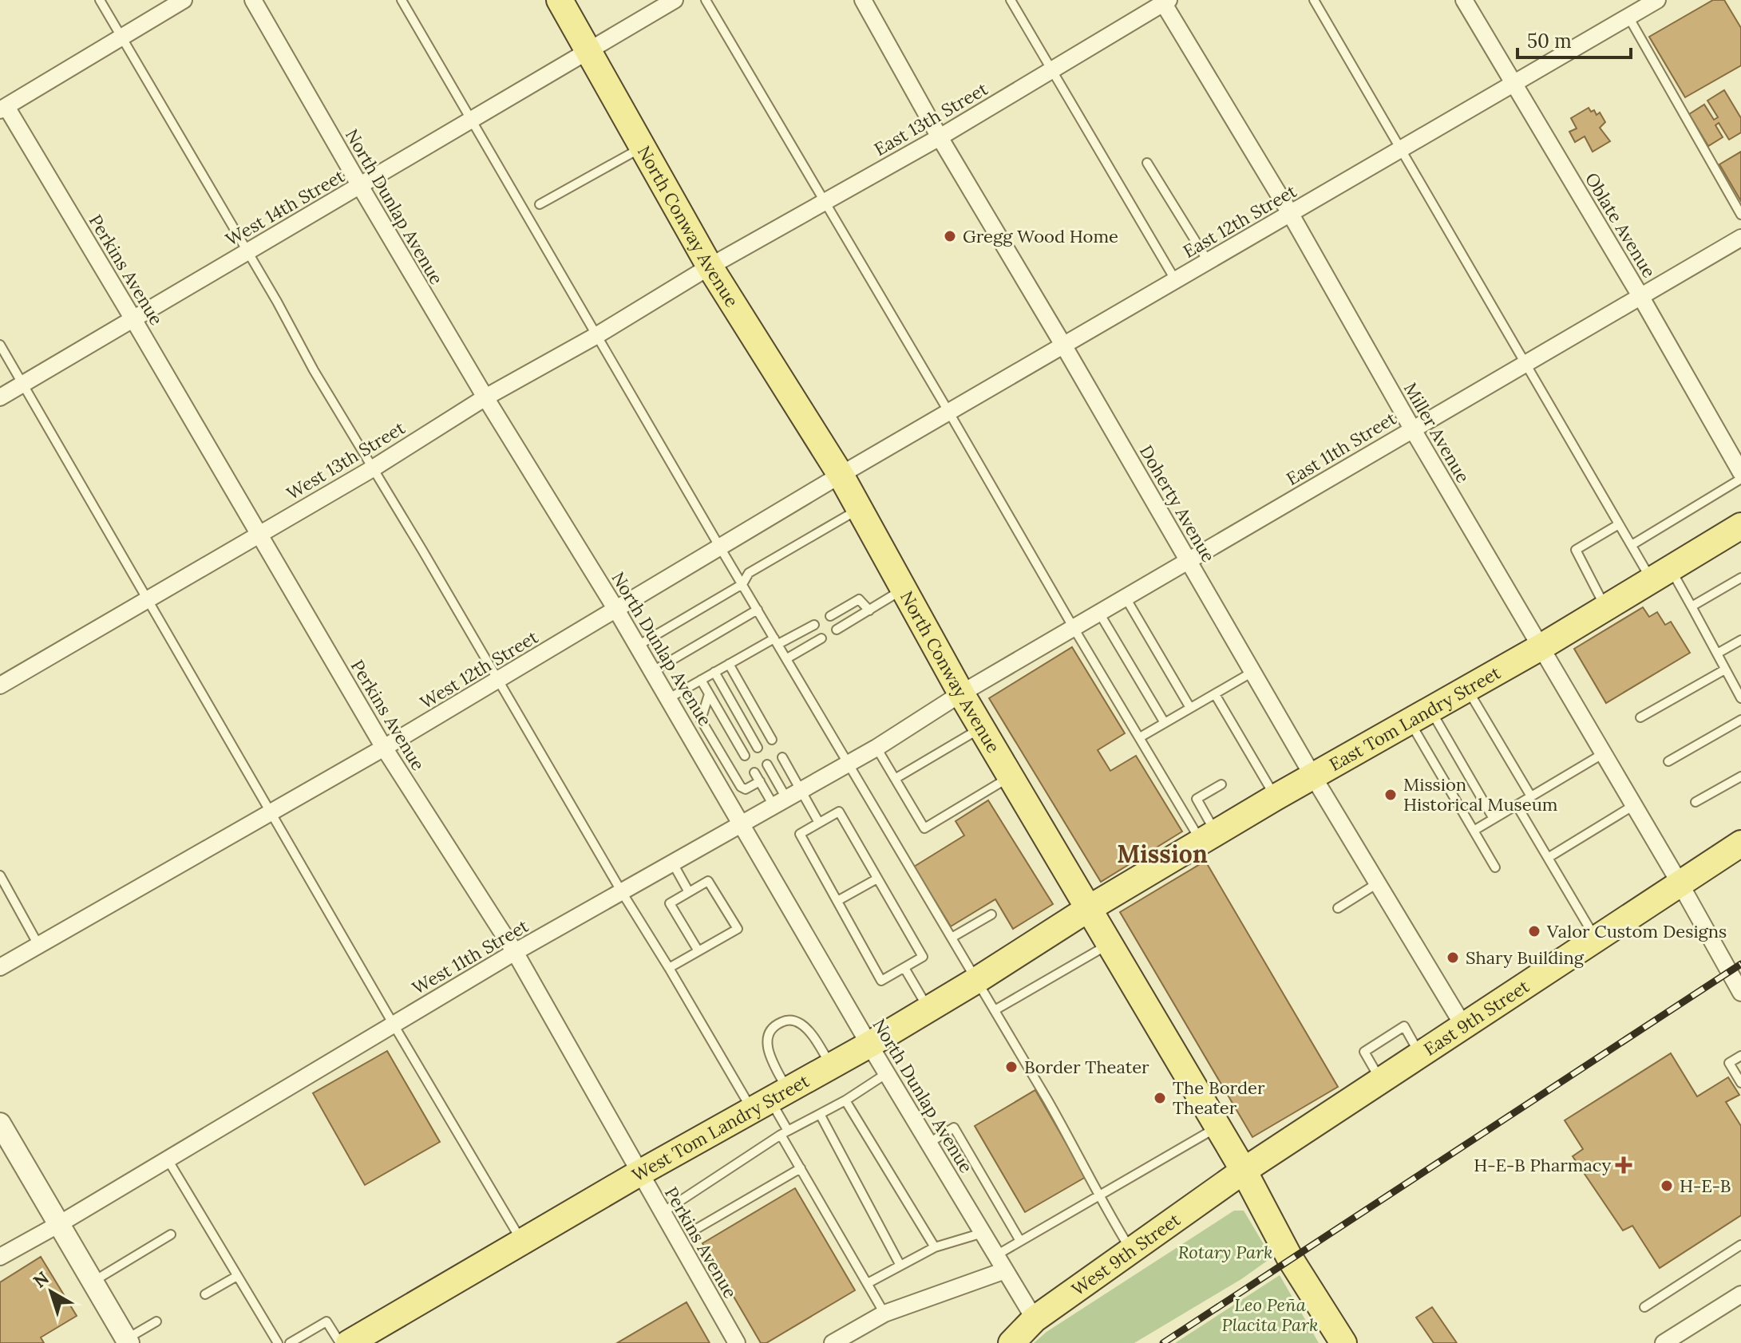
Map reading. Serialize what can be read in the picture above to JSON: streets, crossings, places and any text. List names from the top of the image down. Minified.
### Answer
{"streets":{"main road":["North Conway Avenue","East Tom Landry Street","East 9th Street","West Tom Landry Street","West 9th Street"],"street":["East 13th Street","North Dunlap Avenue","West 14th Street","East 12th Street","Oblate Avenue","Perkins Avenue","Miller Avenue","East 11th Street","West 13th Street","Doherty Avenue","West 12th Street","West 11th Street"]},"crossings":[["East 13th Street","North Conway Avenue"],["East 13th Street","Miller Avenue"],["East 13th Street","West 13th Street"],["East 13th Street","Doherty Avenue"],["North Dunlap Avenue","West 14th Street"],["North Dunlap Avenue","West 13th Street"],["North Dunlap Avenue","West 12th Street"],["North Dunlap Avenue","West 11th Street"],["North Dunlap Avenue","West Tom Landry Street"],["North Dunlap Avenue","West 9th Street"],["West 14th Street","North Conway Avenue"],["West 14th Street","Perkins Avenue"],["East 12th Street","Oblate Avenue"],["East 12th Street","North Conway Avenue"],["East 12th Street","Miller Avenue"],["East 12th Street","Doherty Avenue"],["East 12th Street","West 12th Street"],["Oblate Avenue","East 11th Street"],["North Conway Avenue","East 11th Street"],["North Conway Avenue","West 13th Street"],["North Conway Avenue","West 12th Street"],["North Conway Avenue","East Tom Landry Street"],["North Conway Avenue","West 11th Street"],["North Conway Avenue","East 9th Street"],["North Conway Avenue","West Tom Landry Street"],["North Conway Avenue","West 9th Street"],["Perkins Avenue","West 13th Street"],["Perkins Avenue","West 12th Street"],["Perkins Avenue","West 11th Street"],["Perkins Avenue","West Tom Landry Street"],["Miller Avenue","East 11th Street"],["Miller Avenue","East Tom Landry Street"],["Miller Avenue","East 9th Street"],["East 11th Street","Doherty Avenue"],["East 11th Street","West 11th Street"],["Doherty Avenue","East Tom Landry Street"],["Doherty Avenue","East 9th Street"],["East Tom Landry Street","West Tom Landry Street"],["East 9th Street","West 9th Street"]],"districts":["Mission"],"parks":["Rotary Park","Leo Peña Placita Park"],"places":{"other":["Gregg Wood Home","Mission Historical Museum","Valor Custom Designs","Shary Building","Border Theater","The Border Theater","H-E-B"],"health":["H-E-B Pharmacy"]},"scale_bar":"50 m","north":"top left"}
